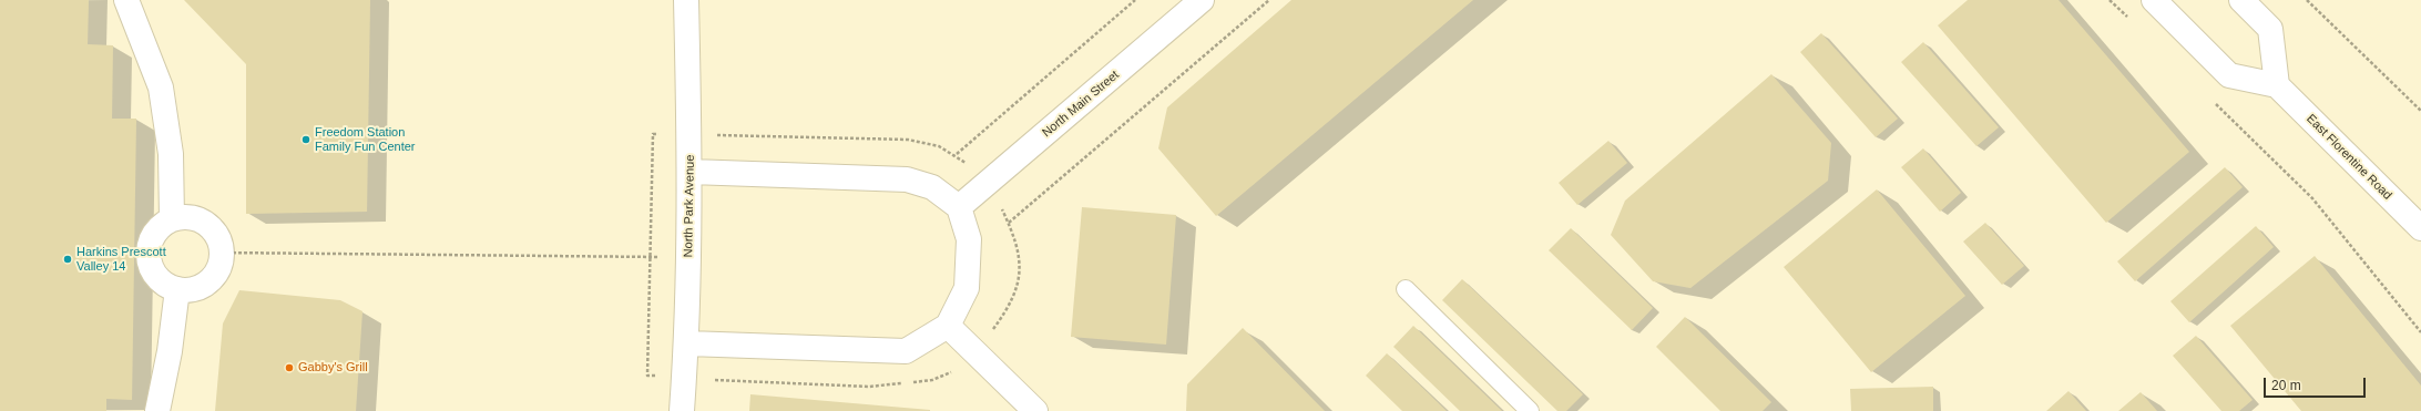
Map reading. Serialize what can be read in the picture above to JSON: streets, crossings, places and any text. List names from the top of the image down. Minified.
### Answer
{"streets":{"street":["North Main Street","East Florentine Road","North Park Avenue"]},"places":["Freedom Station Family Fun Center","Harkins Prescott Valley 14","Gabby's Grill"],"scale_bar":"20 m"}
